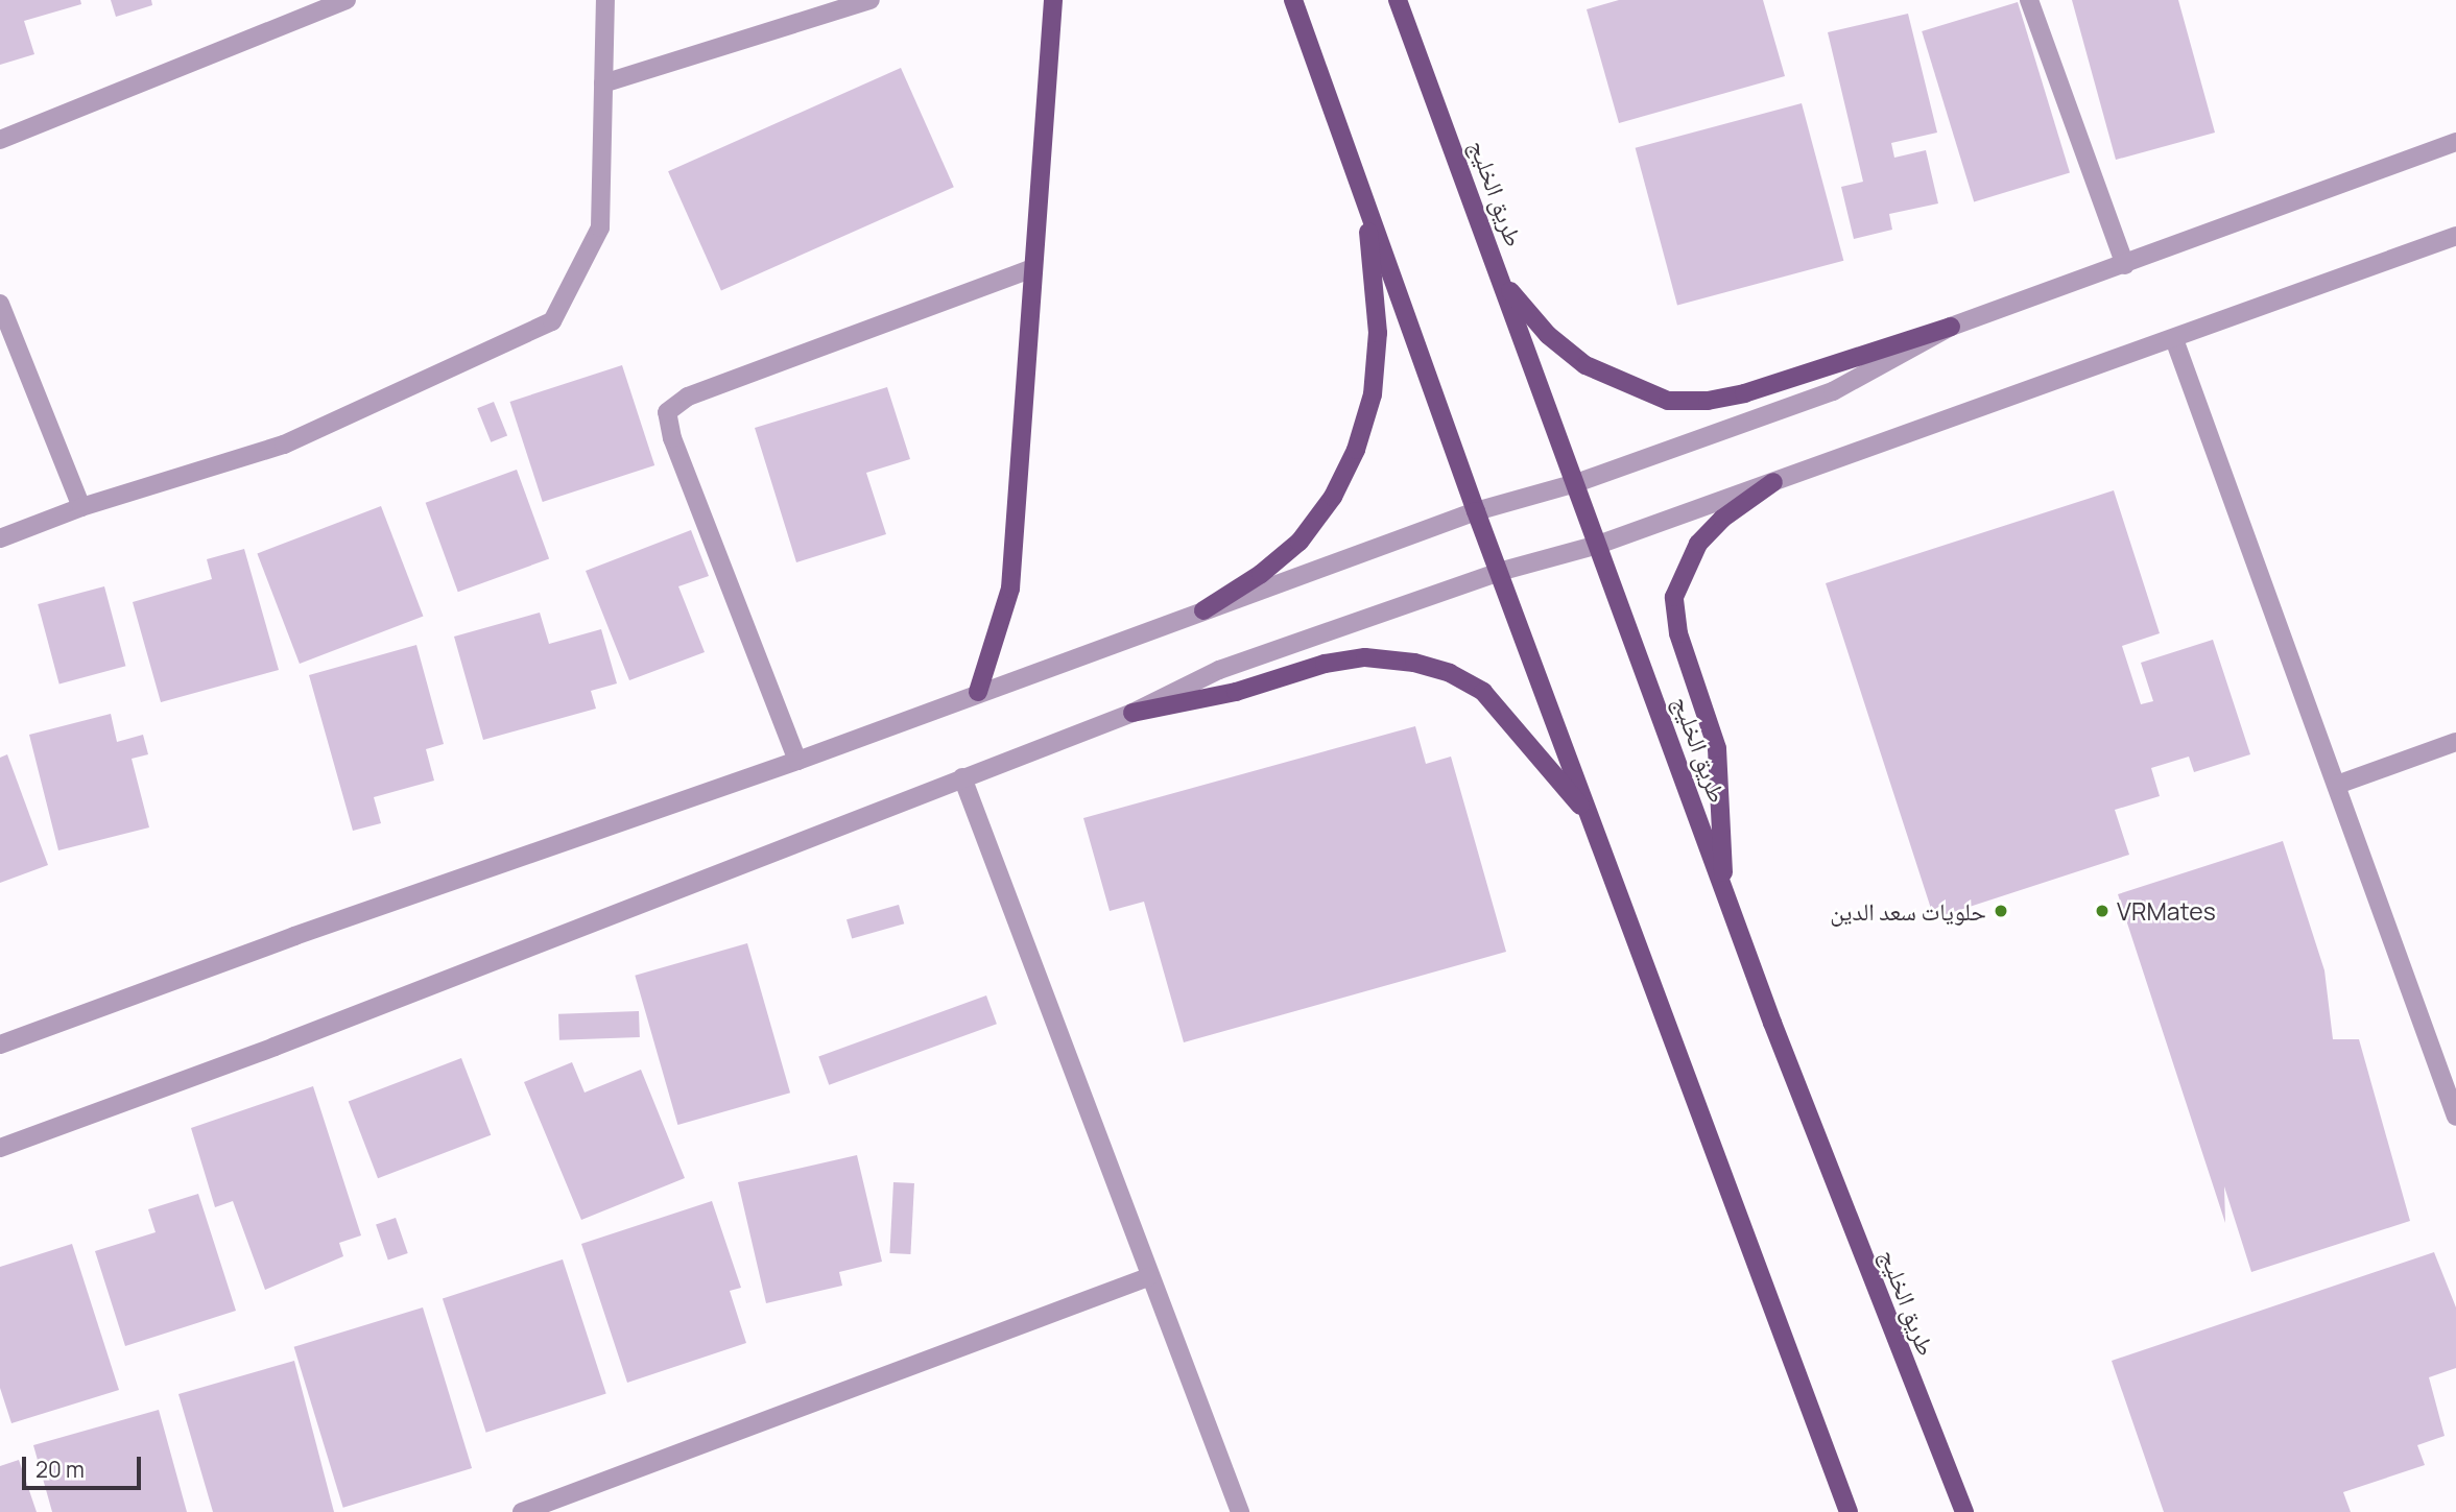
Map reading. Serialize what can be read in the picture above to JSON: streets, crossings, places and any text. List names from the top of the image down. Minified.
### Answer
{"streets":{"main road":["طريق الخليج"]},"places":["حلويات سعد الدين","VRMates"],"scale_bar":"20 m"}
